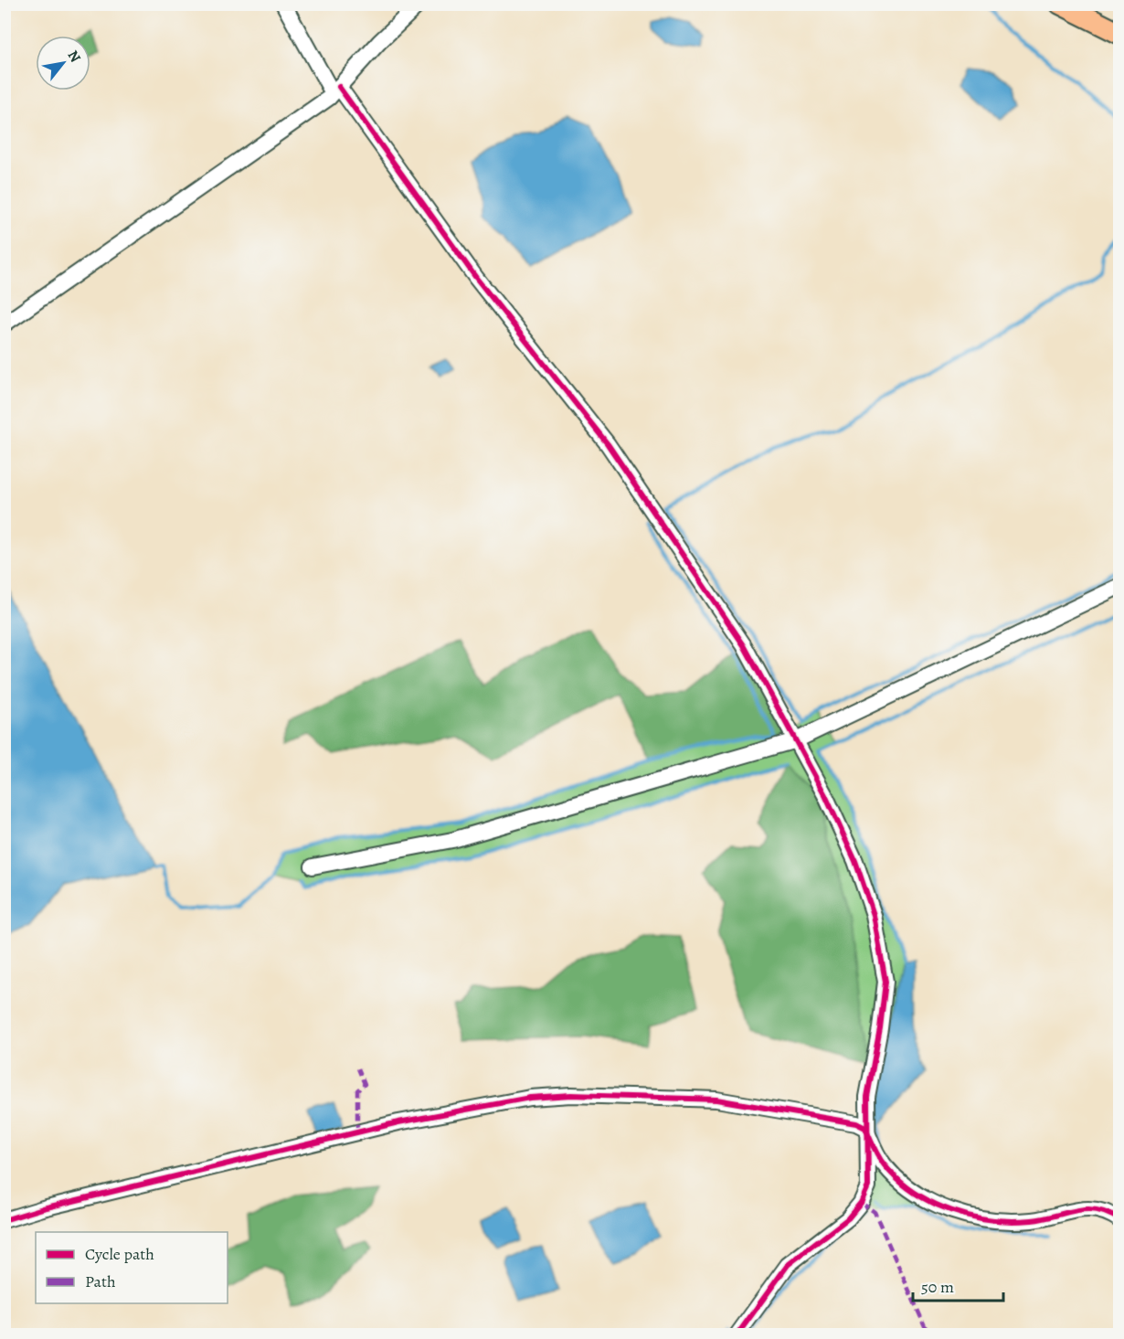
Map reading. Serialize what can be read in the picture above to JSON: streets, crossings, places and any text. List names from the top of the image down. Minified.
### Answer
{"legend":["Cycle path","Path"],"scale_bar":"50 m","north":"top right"}
